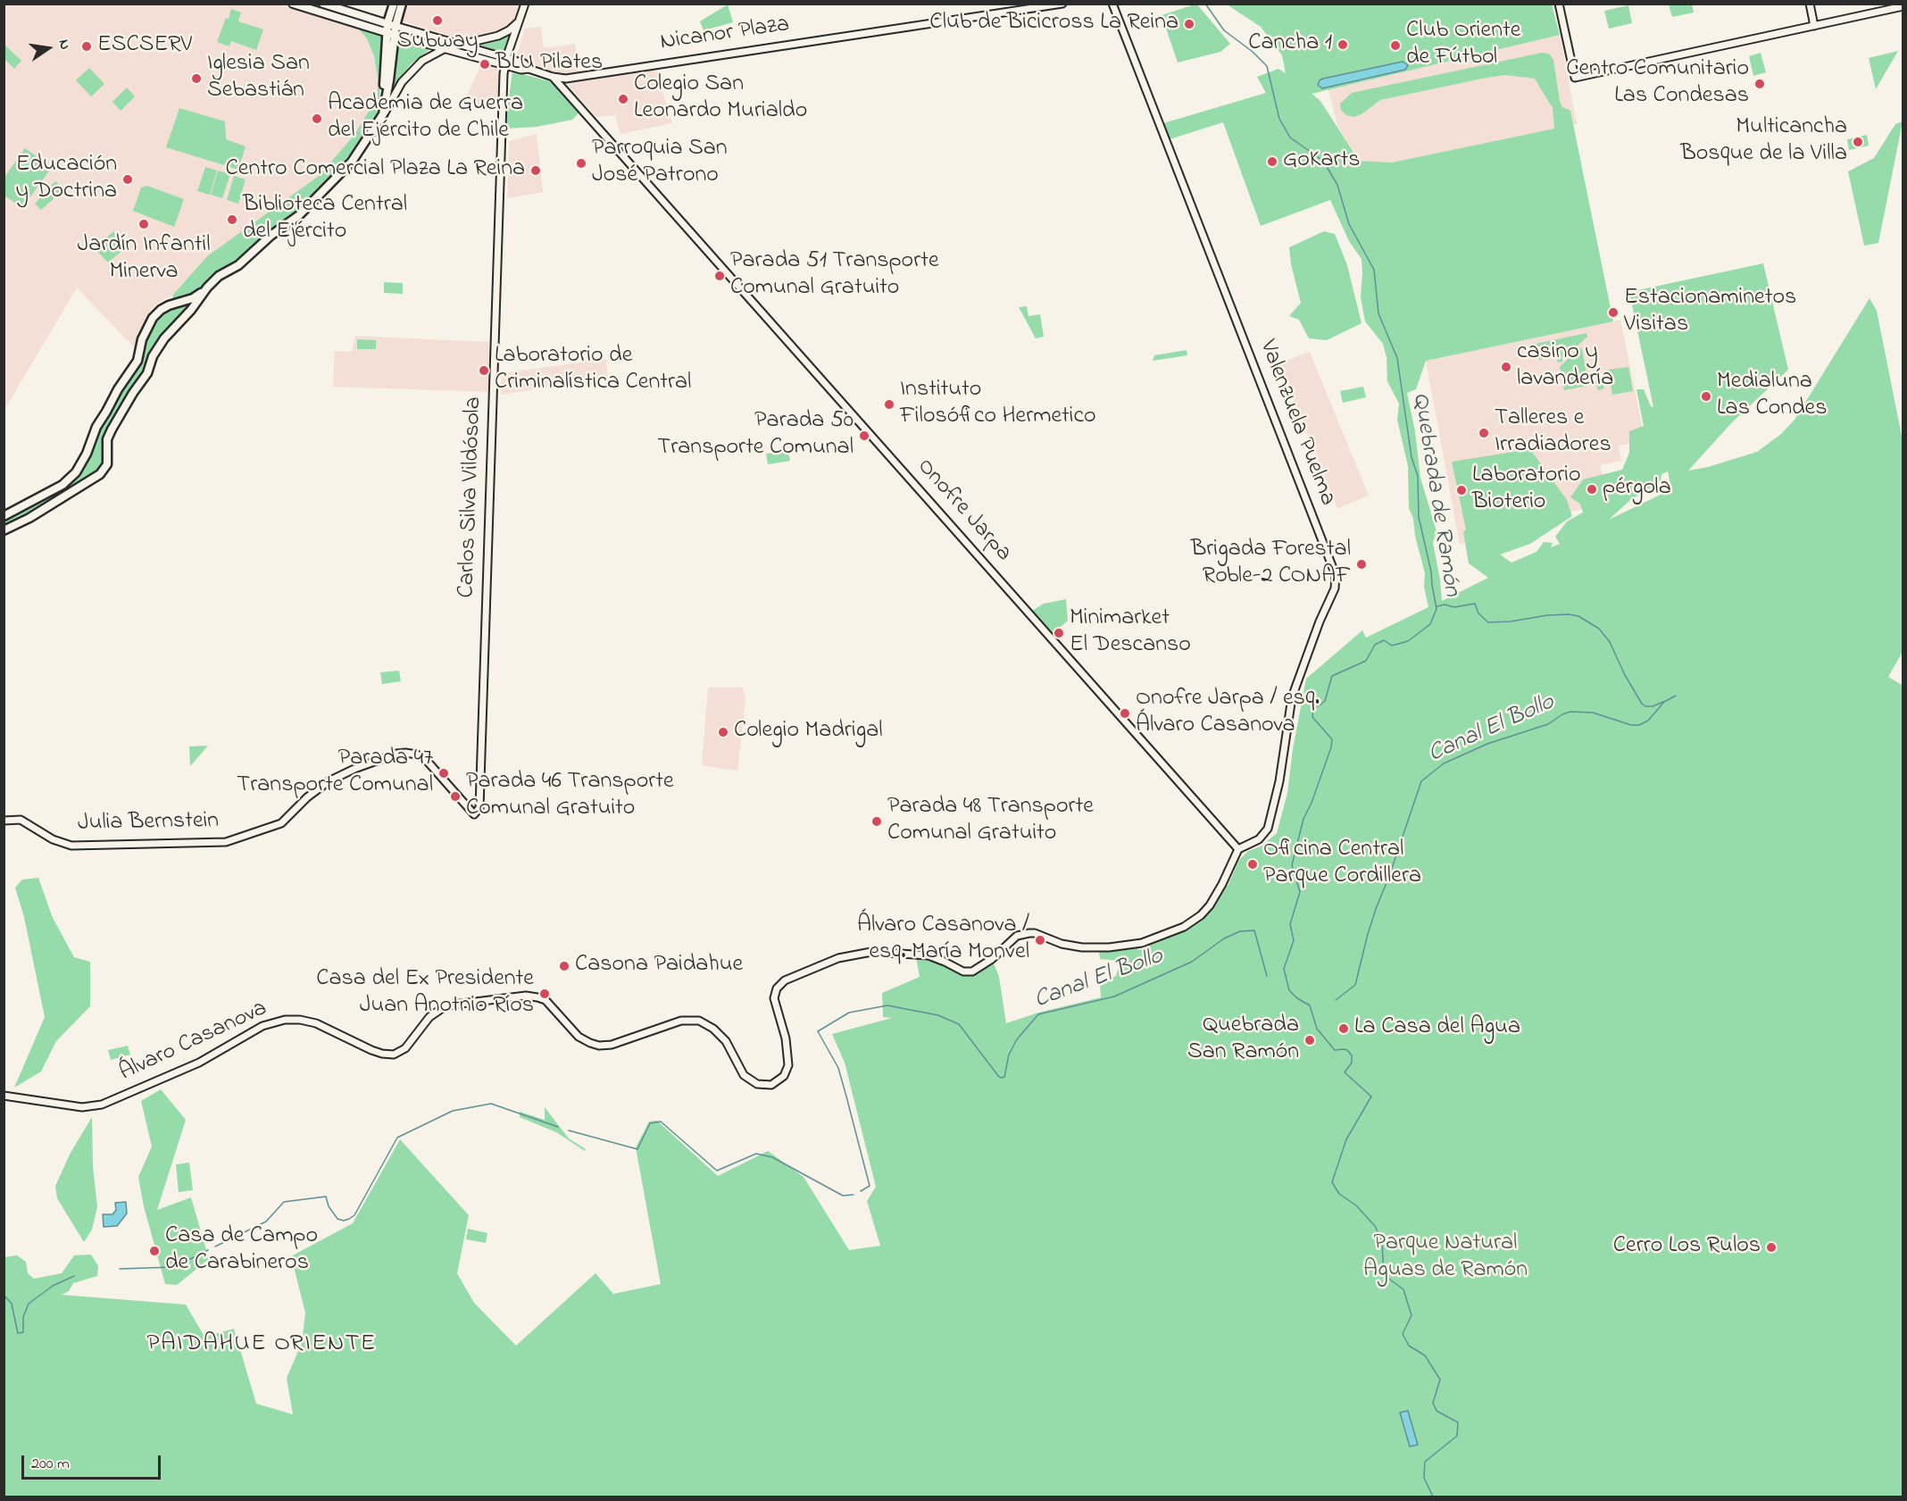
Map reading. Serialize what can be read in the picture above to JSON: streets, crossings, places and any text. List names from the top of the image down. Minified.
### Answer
{"streets":{"street":["Nicanor Plaza","Valenzuela Puelma","Carlos Silva Vildósola","Onofre Jarpa","Julia Bernstein","Álvaro Casanova"]},"crossings":[["Nicanor Plaza","Onofre Jarpa"],["Valenzuela Puelma","Onofre Jarpa"],["Valenzuela Puelma","Álvaro Casanova"],["Carlos Silva Vildósola","Julia Bernstein"],["Onofre Jarpa","Álvaro Casanova"]],"districts":["PAIDAHUE ORIENTE"],"water":["Quebrada de Ramón","Canal El Bollo"],"parks":["Parque Natural Aguas de Ramón"],"places":["Subway","Club de Bicicross La Reina","Cancha 1","Club Oriente de Fútbol","ESCSERV","BLU Pilates","Iglesia San Sebastián","Centro Comunitario Las Condesas","Colegio San Leonardo Murialdo","Academia de Guerra del Ejército de Chile","Multicancha Bosque de la Villa","GoKarts","Parroquia San José Patrono","Centro Comercial Plaza La Reina","Educación y Doctrina","Biblioteca Central del Ejército","Jardín Infantil Minerva","Parada 51 Transporte Comunal Gratuito","Estacionaminetos Visitas","casino y lavandería","Laboratorio de Criminalística Central","Medialuna Las Condes","Instituto Filosófico Hermetico","Talleres e Irradiadores","Parada 50 Transporte Comunal","pérgola","Laboratorio Bioterio","Brigada Forestal Roble-2 CONAF","Minimarket El Descanso","Onofre Jarpa / esq. Álvaro Casanova","Colegio Madrigal","Parada 47 Transporte Comunal","Parada 46 Transporte Comunal Gratuito","Parada 48 Transporte Comunal Gratuito","Oficina Central Parque Cordillera","Álvaro Casanova / esq. María Monvel","Casona Paidahue","Casa del Ex Presidente Juan Anotnio Ríos","La Casa del Agua","Quebrada San Ramón","Cerro Los Rulos","Casa de Campo de Carabineros"],"scale_bar":"200 m","north":"right"}
